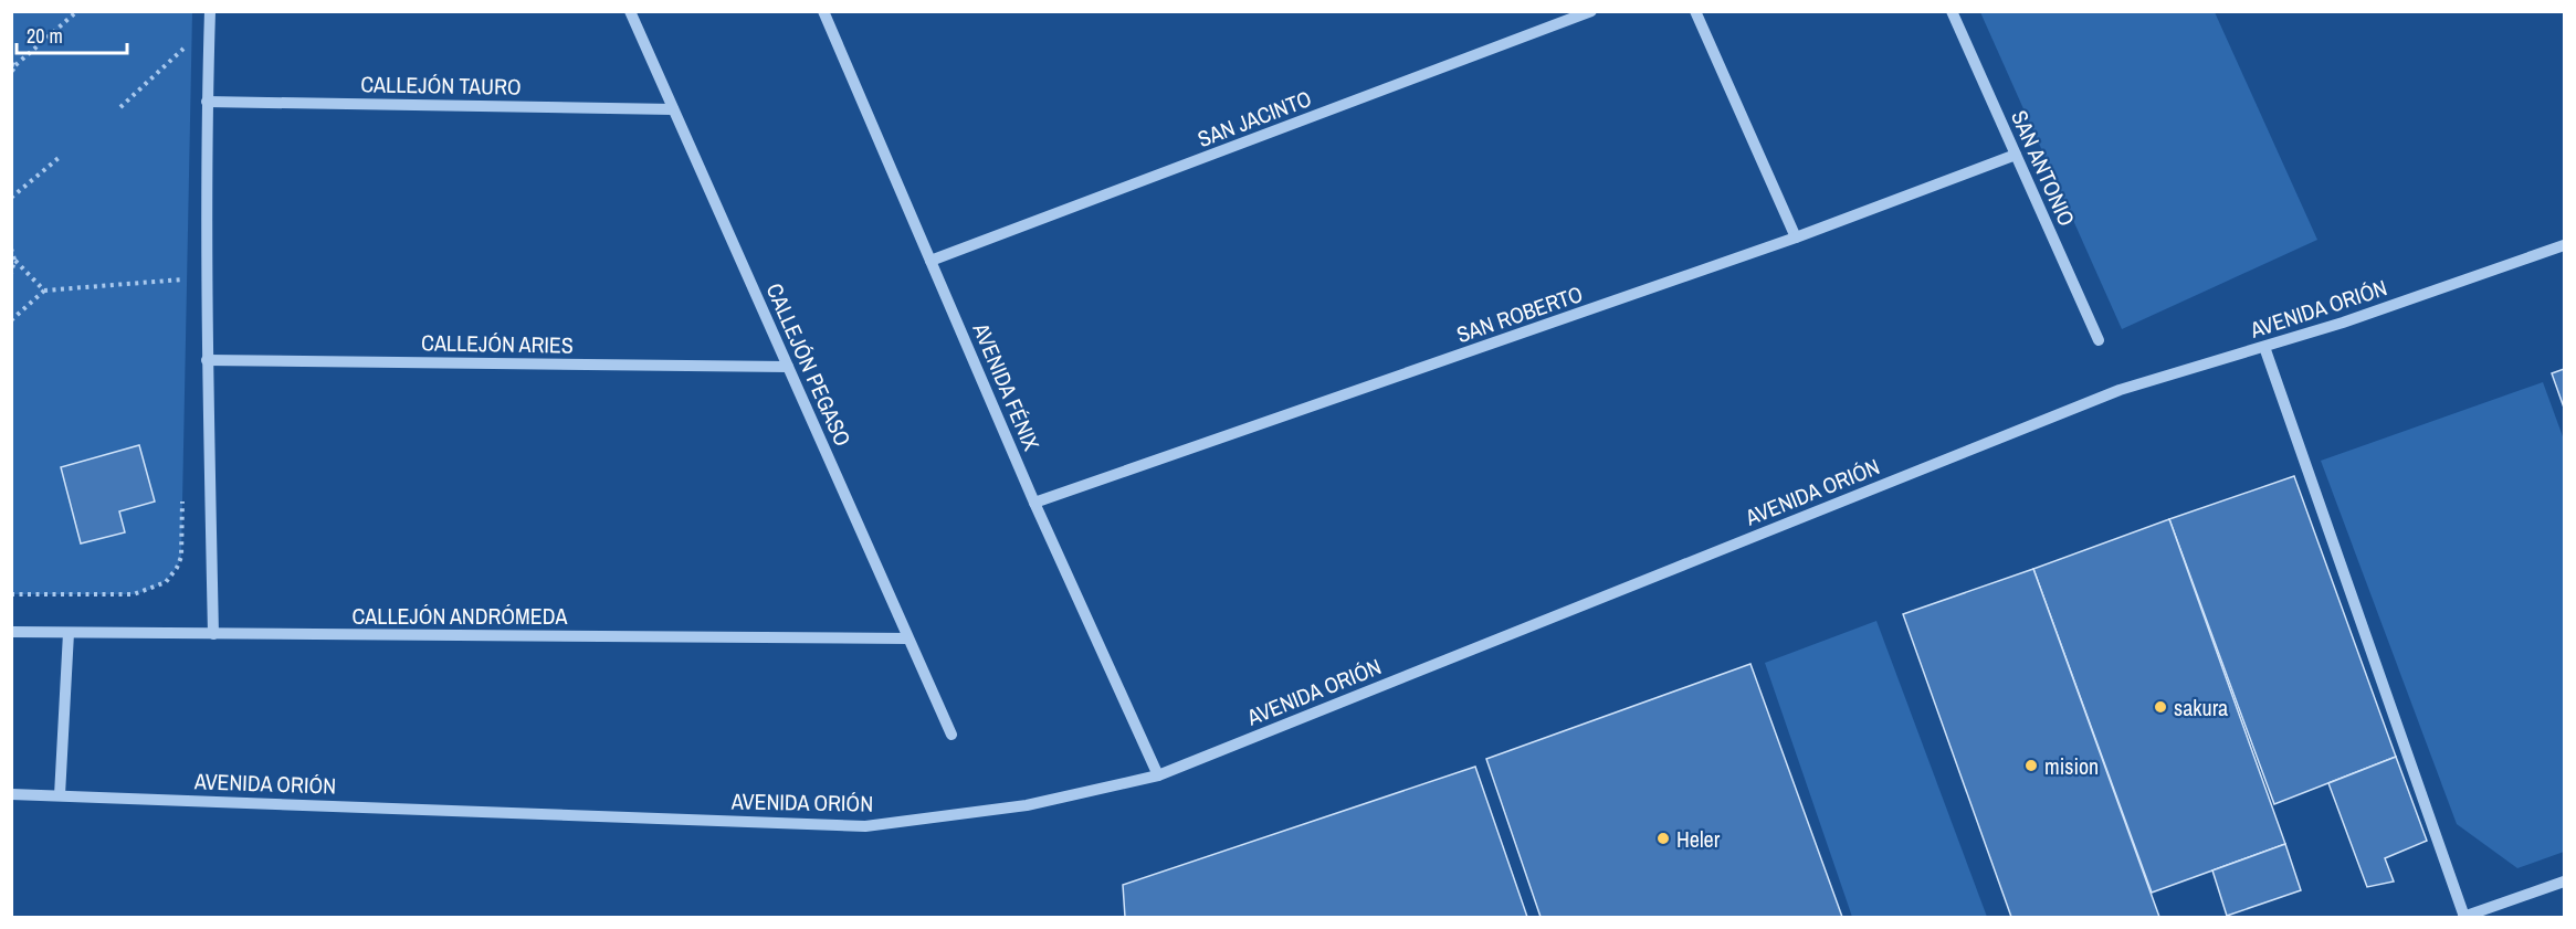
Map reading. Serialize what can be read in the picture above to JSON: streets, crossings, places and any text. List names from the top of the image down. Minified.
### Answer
{"streets":{"street":["CALLEJÓN TAURO","SAN JACINTO","SAN ANTONIO","AVENIDA ORIÓN","SAN ROBERTO","CALLEJÓN ARIES","CALLEJÓN PEGASO","AVENIDA FÉNIX","CALLEJÓN ANDRÓMEDA"]},"crossings":[["CALLEJÓN TAURO","CALLEJÓN PEGASO"],["SAN JACINTO","AVENIDA FÉNIX"],["SAN ANTONIO","SAN ROBERTO"],["AVENIDA ORIÓN","AVENIDA FÉNIX"],["SAN ROBERTO","AVENIDA FÉNIX"],["CALLEJÓN ARIES","CALLEJÓN PEGASO"],["CALLEJÓN PEGASO","CALLEJÓN ANDRÓMEDA"]],"places":["sakura","mision","Heler"],"scale_bar":"20 m"}
